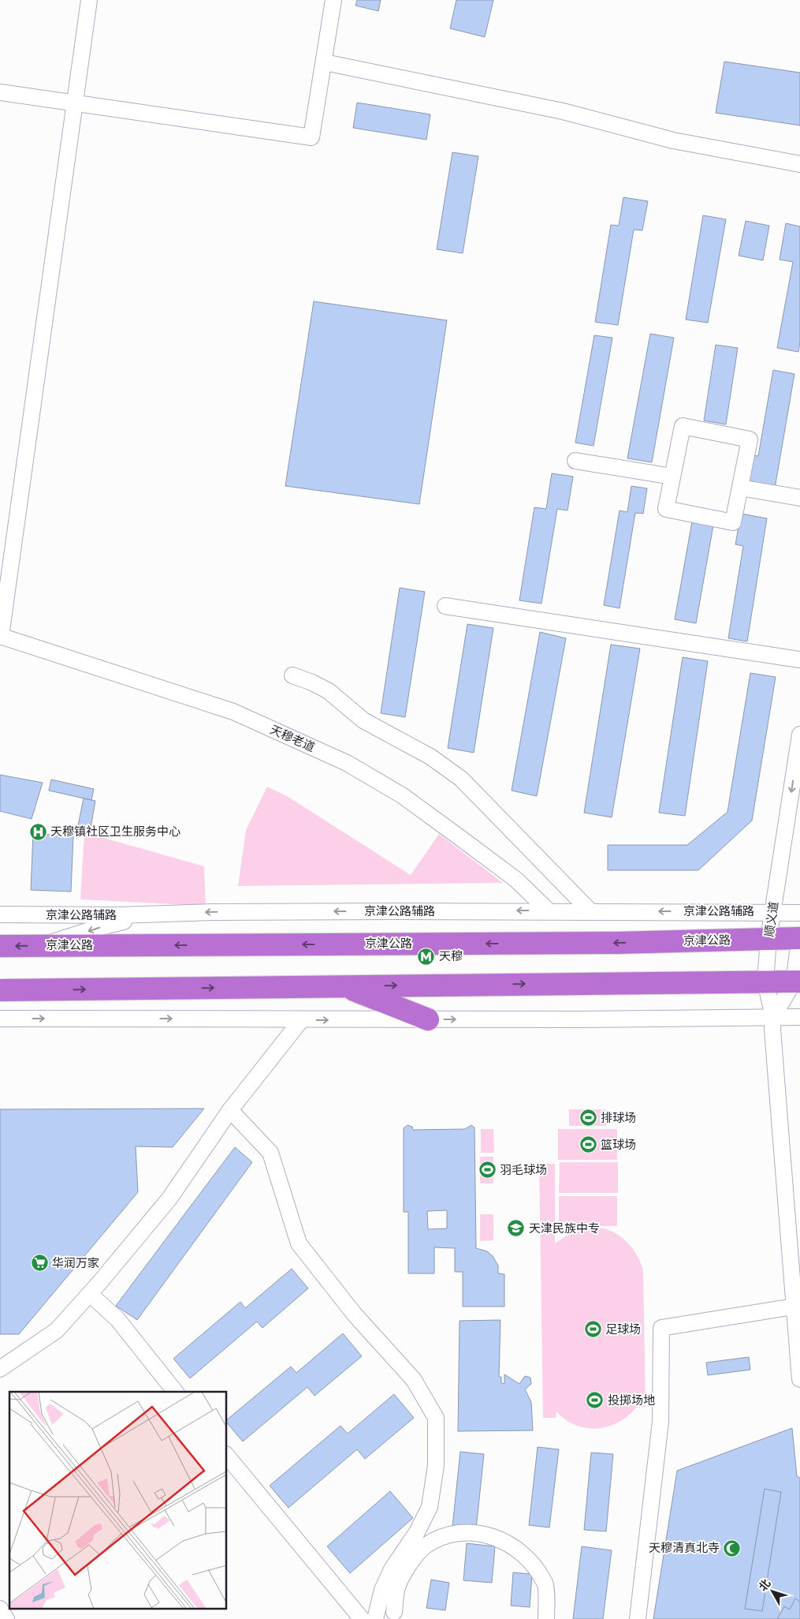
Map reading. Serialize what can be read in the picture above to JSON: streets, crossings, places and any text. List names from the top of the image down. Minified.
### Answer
{"streets":{"highway":["京津公路"],"street":["天穆老道","京津公路辅路","顺义道"]},"crossings":[["天穆老道","京津公路辅路"],["京津公路辅路","顺义道"],["顺义道","京津公路"]],"places":{"hospital":["天穆镇社区卫生服务中心"],"metro station":["天穆"],"sports":["排球场","篮球场","羽毛球场","足球场","投掷场地"],"school or university":["天津民族中专"],"supermarket":["华润万家"],"mosque":["天穆清真北寺"]},"north":"top left"}
